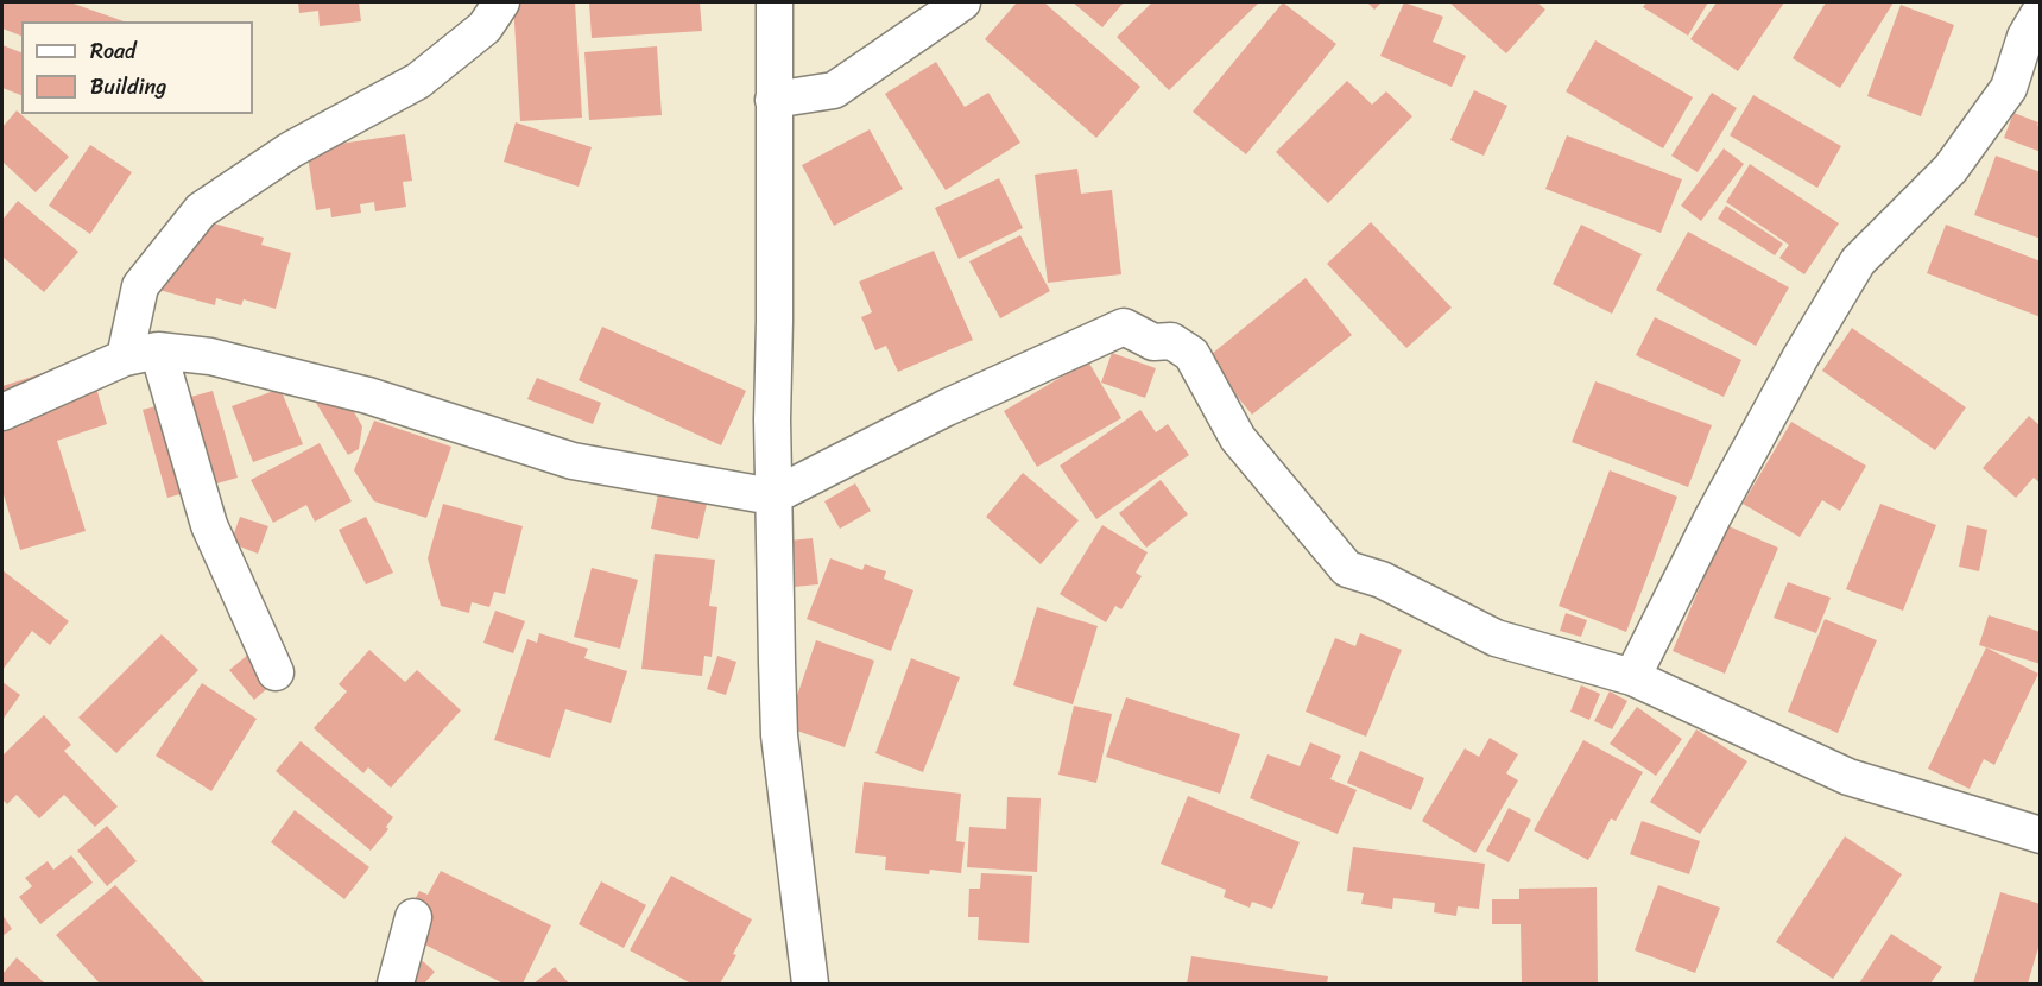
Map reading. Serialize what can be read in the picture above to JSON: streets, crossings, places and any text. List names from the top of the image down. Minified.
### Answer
{"legend":["Road","Building"]}
